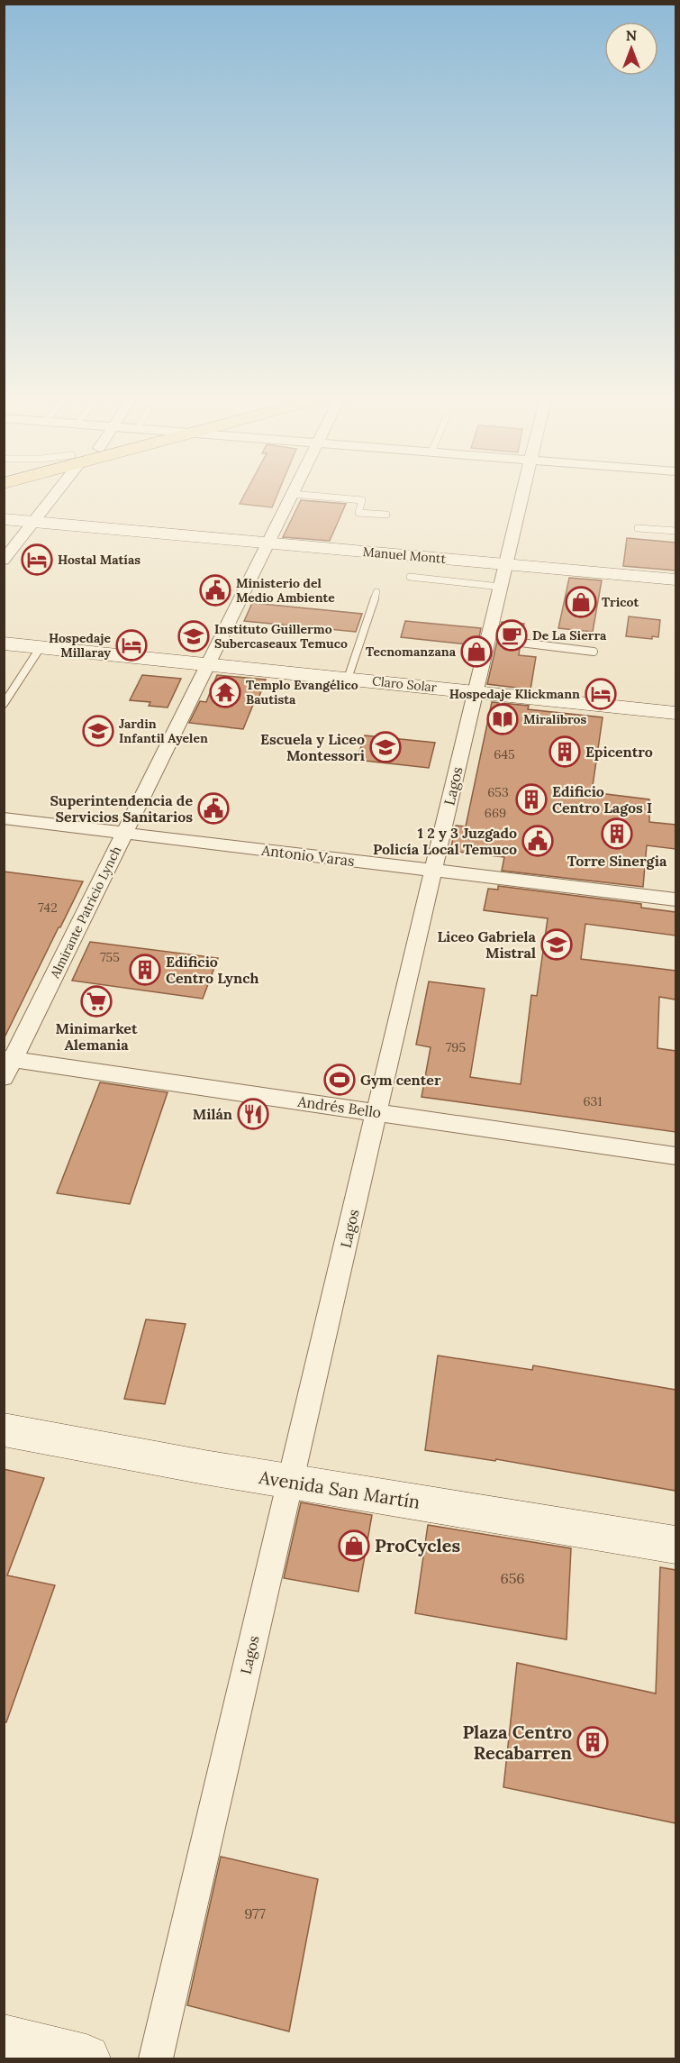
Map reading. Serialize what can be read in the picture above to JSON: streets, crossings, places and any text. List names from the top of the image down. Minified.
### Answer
{"streets":{"street":["Manuel Montt","Claro Solar","Lagos","Antonio Varas","Almirante Patricio Lynch","Andrés Bello","Avenida San Martín"]},"crossings":[["Manuel Montt","Lagos"],["Manuel Montt","Almirante Patricio Lynch"],["Claro Solar","Lagos"],["Claro Solar","Almirante Patricio Lynch"],["Lagos","Antonio Varas"],["Lagos","Andrés Bello"],["Lagos","Avenida San Martín"],["Antonio Varas","Almirante Patricio Lynch"],["Almirante Patricio Lynch","Andrés Bello"]],"places":{"hotel":["Hostal Matías","Hospedaje Millaray","Hospedaje Klickmann"],"public building":["Ministerio del Medio Ambiente","Superintendencia de Servicios Sanitarios","1 2 y 3 Juzgado Policía Local Temuco"],"shop":["Tricot","Tecnomanzana","ProCycles"],"cafe":["De La Sierra"],"school or university":["Instituto Guillermo Subercaseaux Temuco","Jardin Infantil Ayelen","Escuela y Liceo Montessori","Liceo Gabriela Mistral"],"temple":["Templo Evangélico Bautista"],"library":["Miralibros"],"building":["Epicentro","Edificio Centro Lagos I","Torre Sinergia","Edificio Centro Lynch","Plaza Centro Recabarren"],"supermarket":["Minimarket Alemania"],"sports":["Gym center"],"restaurant":["Milán"]},"house_numbers":["645","653","669","742","755","795","631","656","977"],"north":"top"}
